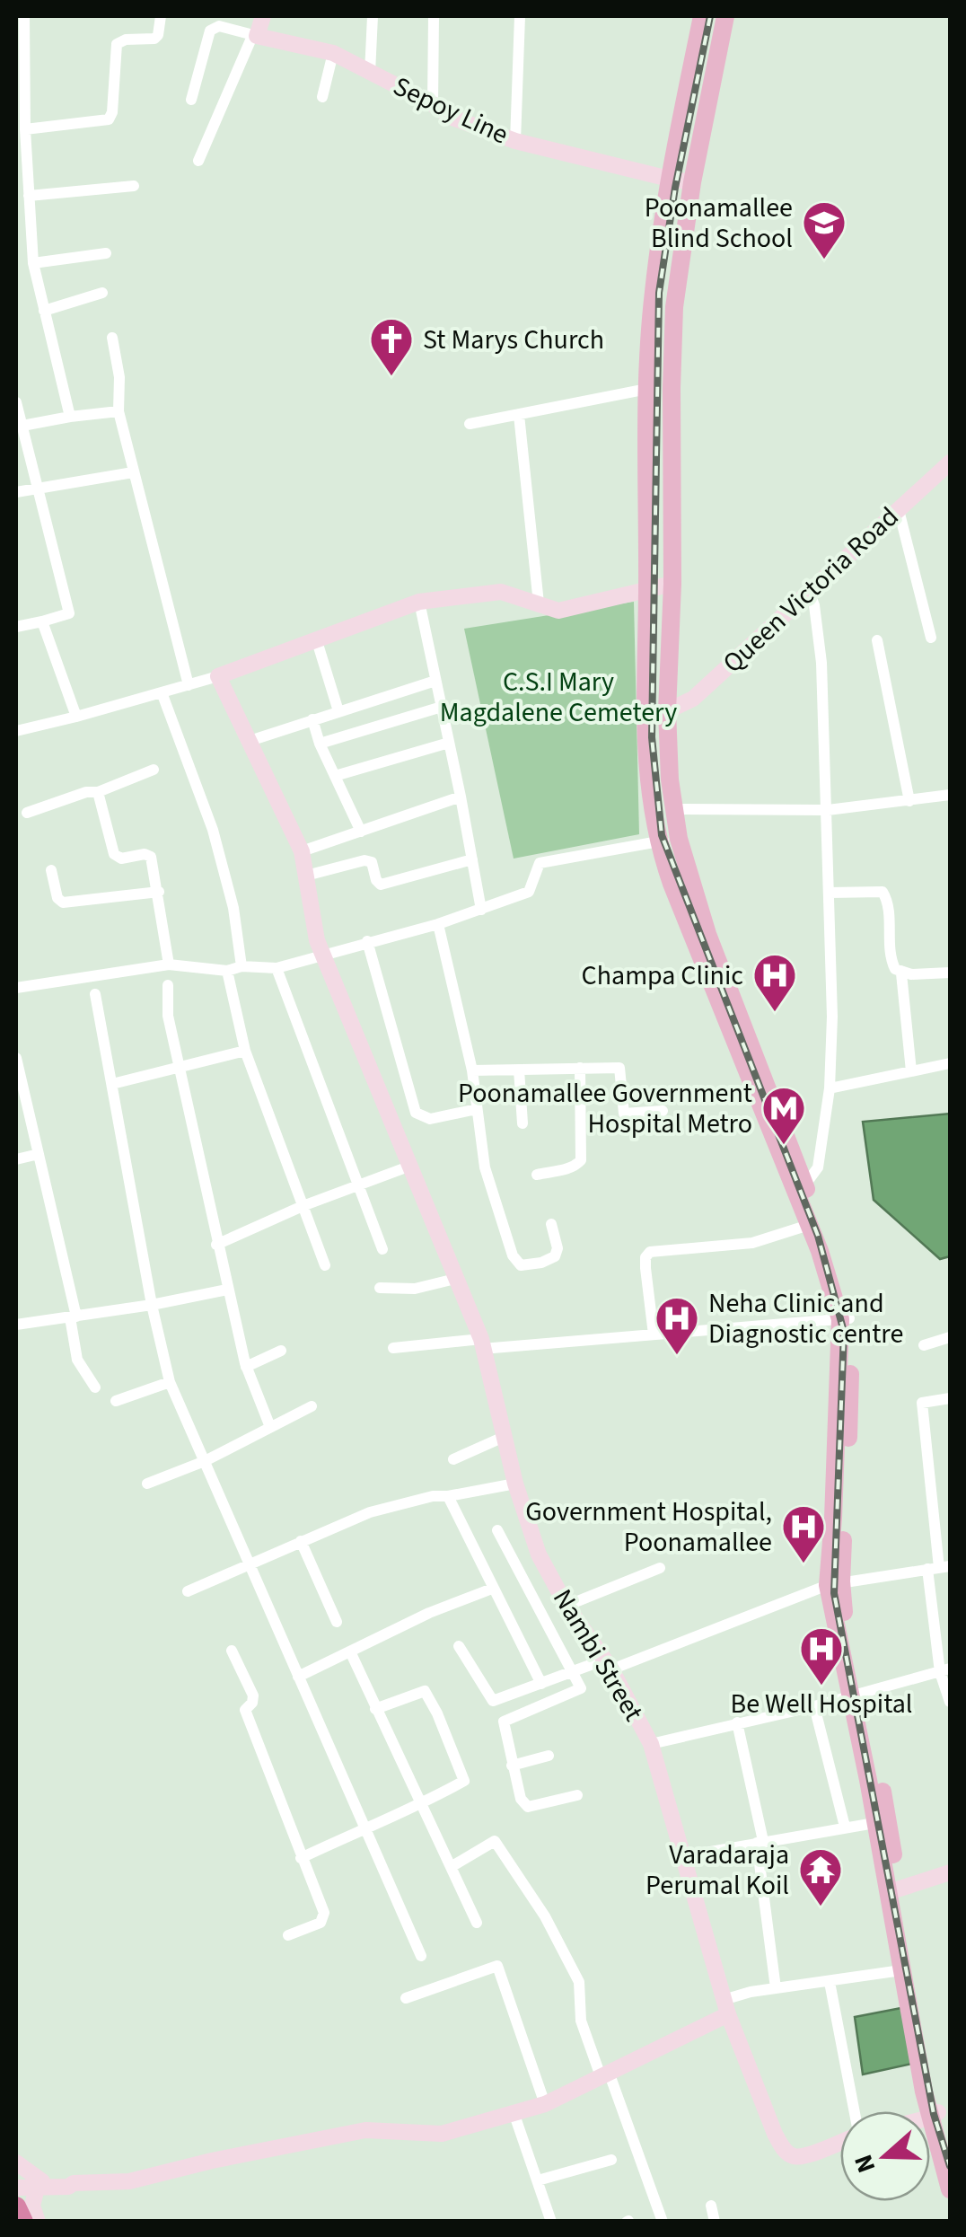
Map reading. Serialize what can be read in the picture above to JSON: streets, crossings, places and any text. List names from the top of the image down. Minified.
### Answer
{"streets":{"street":["Sepoy Line","Queen Victoria Road","Nambi Street"]},"parks":["C.S.I Mary Magdalene Cemetery"],"places":{"school or university":["Poonamallee Blind School"],"church":["St Marys Church"],"hospital":["Champa Clinic","Neha Clinic and Diagnostic centre","Government Hospital, Poonamallee","Be Well Hospital"],"metro station":["Poonamallee Government Hospital Metro"],"temple":["Varadaraja Perumal Koil"]},"north":"left"}
